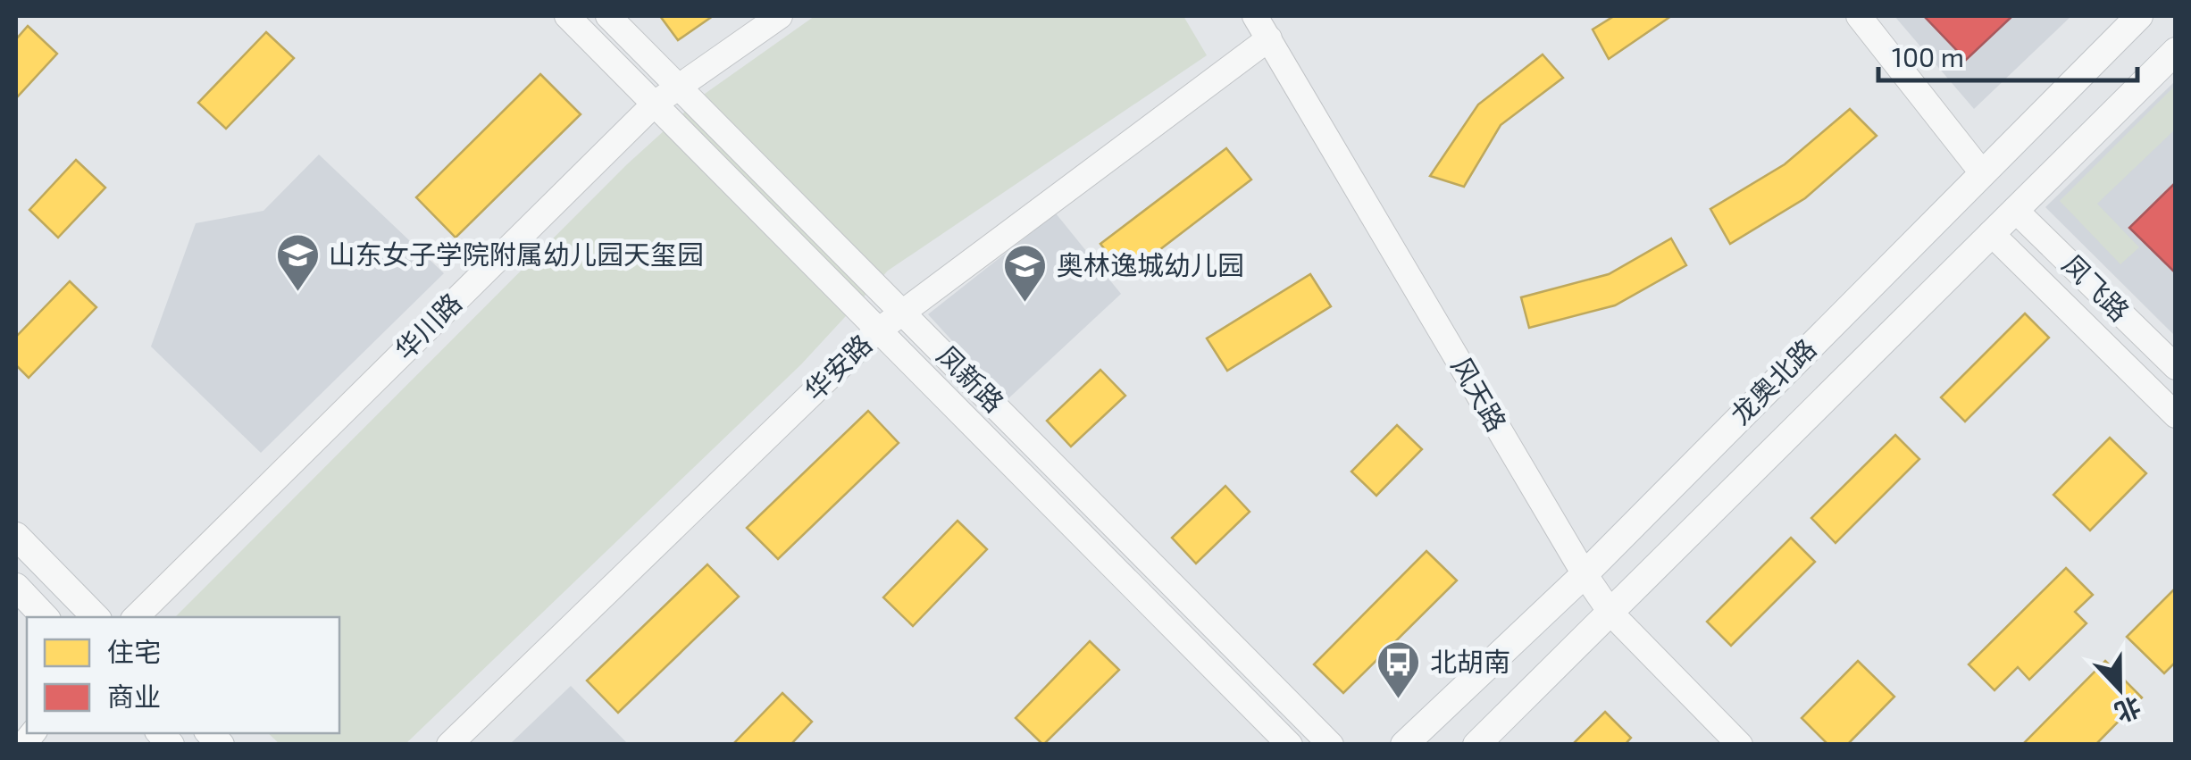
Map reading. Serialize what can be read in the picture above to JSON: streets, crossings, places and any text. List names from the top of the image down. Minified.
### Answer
{"streets":{"main road":["龙奥北路"],"street":["凤飞路","华川路","华安路","凤新路","风天路"]},"crossings":[["凤飞路","龙奥北路"],["华川路","凤新路"],["华安路","凤新路"],["华安路","风天路"],["龙奥北路","风天路"]],"places":{"school or university":["山东女子学院附属幼儿园天玺园","奥林逸城幼儿园"],"bus stop":["北胡南"]},"legend":["住宅","商业"],"scale_bar":"100 m","north":"bottom"}
